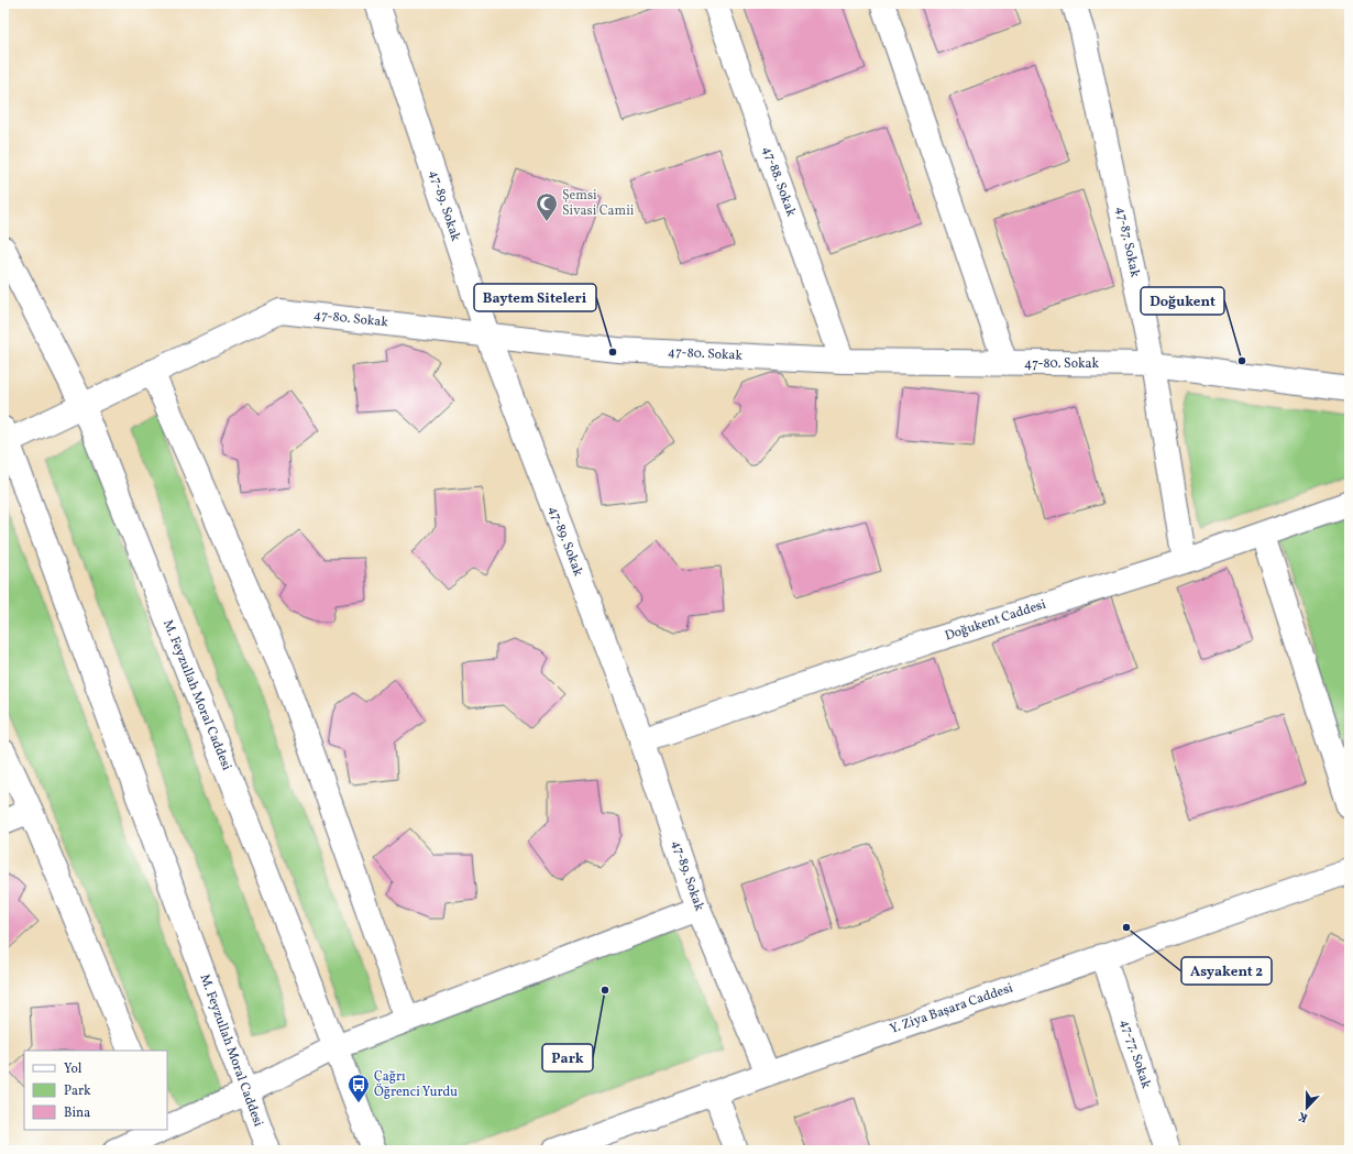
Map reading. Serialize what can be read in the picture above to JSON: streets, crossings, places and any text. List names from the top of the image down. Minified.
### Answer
{"streets":{"street":["47-88. Sokak","47-89. Sokak","47-87. Sokak","47-80. Sokak","Doğukent Caddesi","M. Feyzullah Moral Caddesi","Y. Ziya Başara Caddesi","47-77. Sokak"]},"crossings":[["47-88. Sokak","47-80. Sokak"],["47-89. Sokak","47-80. Sokak"],["47-89. Sokak","Doğukent Caddesi"],["47-89. Sokak","Y. Ziya Başara Caddesi"],["47-87. Sokak","47-80. Sokak"],["47-87. Sokak","Doğukent Caddesi"],["47-80. Sokak","M. Feyzullah Moral Caddesi"],["Y. Ziya Başara Caddesi","47-77. Sokak"]],"places":{"mosque":["Şemsi Sivasi Camii"],"other":["Baytem Siteleri","Doğukent","Asyakent 2","Park"],"bus stop":["Çağrı Öğrenci Yurdu"]},"legend":["Yol","Park","Bina"],"north":"bottom"}
